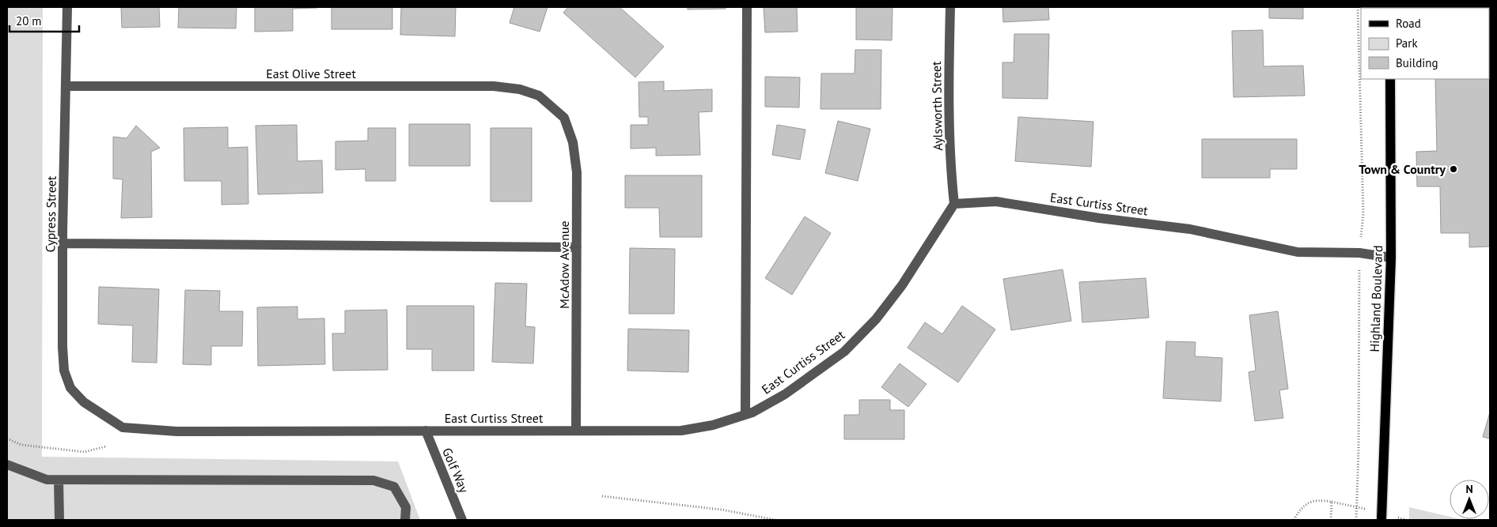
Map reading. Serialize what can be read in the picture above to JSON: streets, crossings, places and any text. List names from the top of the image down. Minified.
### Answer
{"streets":{"main road":["Highland Boulevard"],"street":["East Olive Street","Aylsworth Street","East Curtiss Street","Cypress Street","McAdow Avenue","Golf Way"]},"crossings":[["East Olive Street","Cypress Street"],["East Olive Street","McAdow Avenue"],["Aylsworth Street","East Curtiss Street"],["East Curtiss Street","Cypress Street"],["East Curtiss Street","McAdow Avenue"],["East Curtiss Street","Highland Boulevard"],["East Curtiss Street","Golf Way"]],"places":["Town & Country"],"legend":["Road","Park","Building"],"scale_bar":"20 m","north":"top"}
